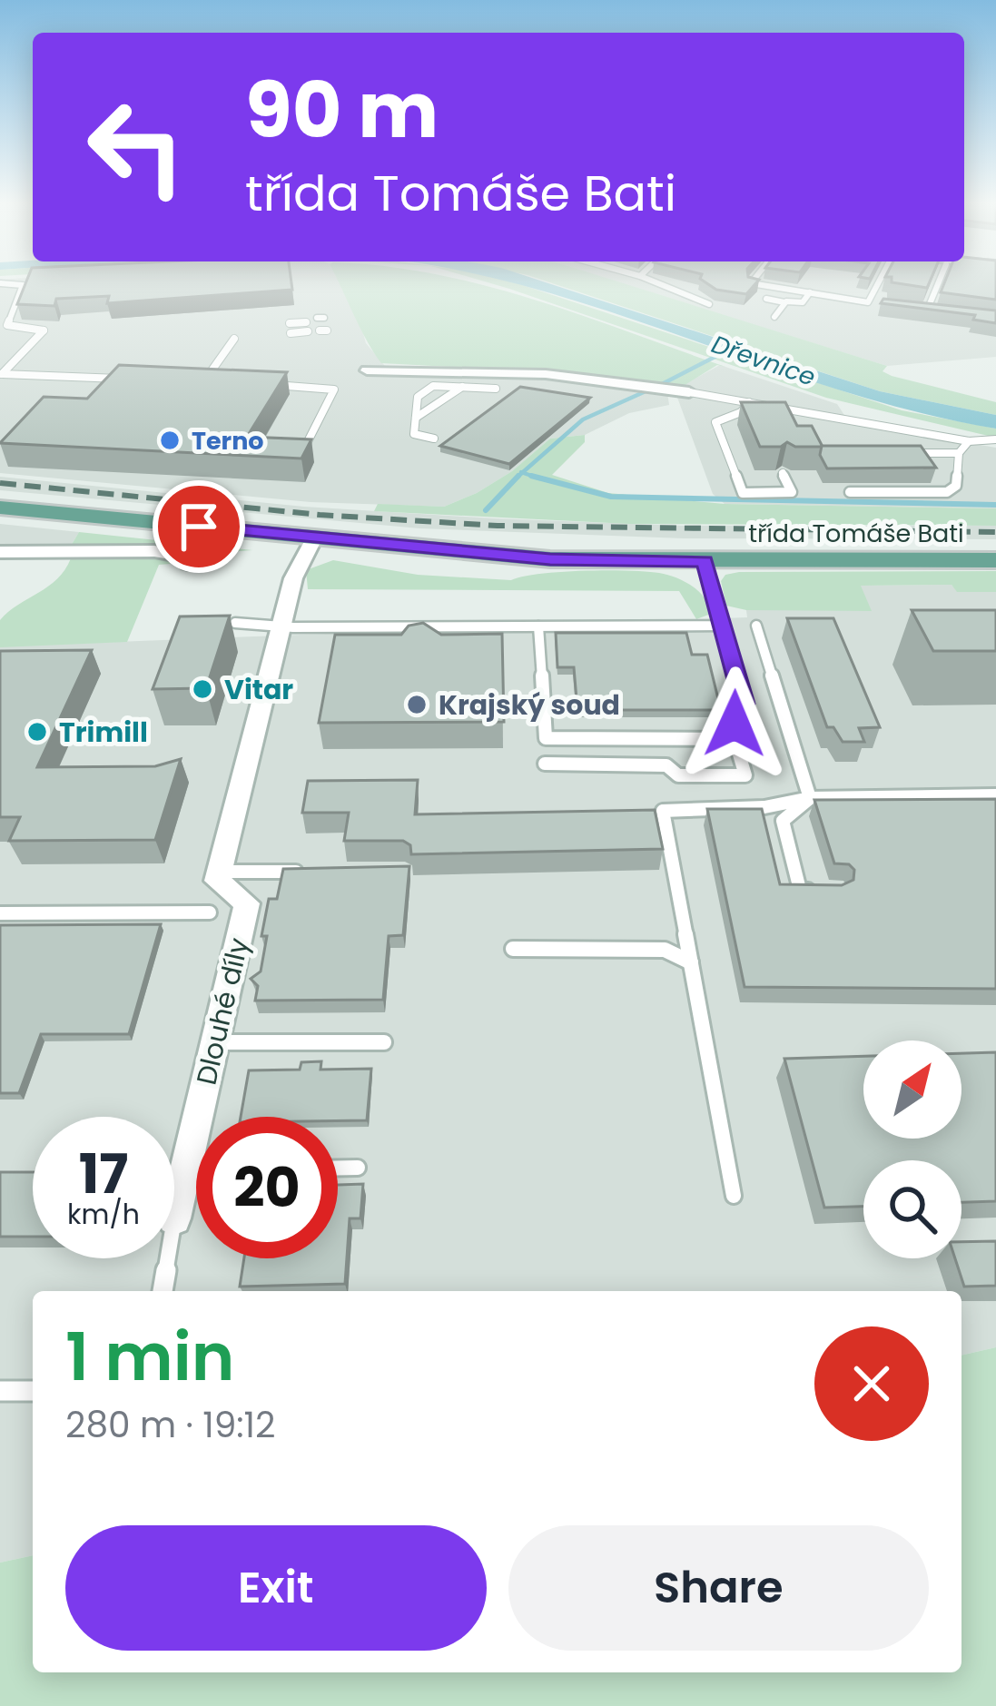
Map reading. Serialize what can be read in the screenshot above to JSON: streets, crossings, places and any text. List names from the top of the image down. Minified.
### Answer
{"streets":{"main road":["třída Tomáše Bati"],"street":["Dlouhé díly"]},"water":["Dřevnice"],"places":["Terno","Vitar","Krajský soud","Trimill"],"north":"top right","page":{"turn":["90 m","třída Tomáše Bati"],"speed":"17 km/h","limit":"20","heading":["1 min","280 m · 19:12"],"buttons":["Exit","Share"]}}
